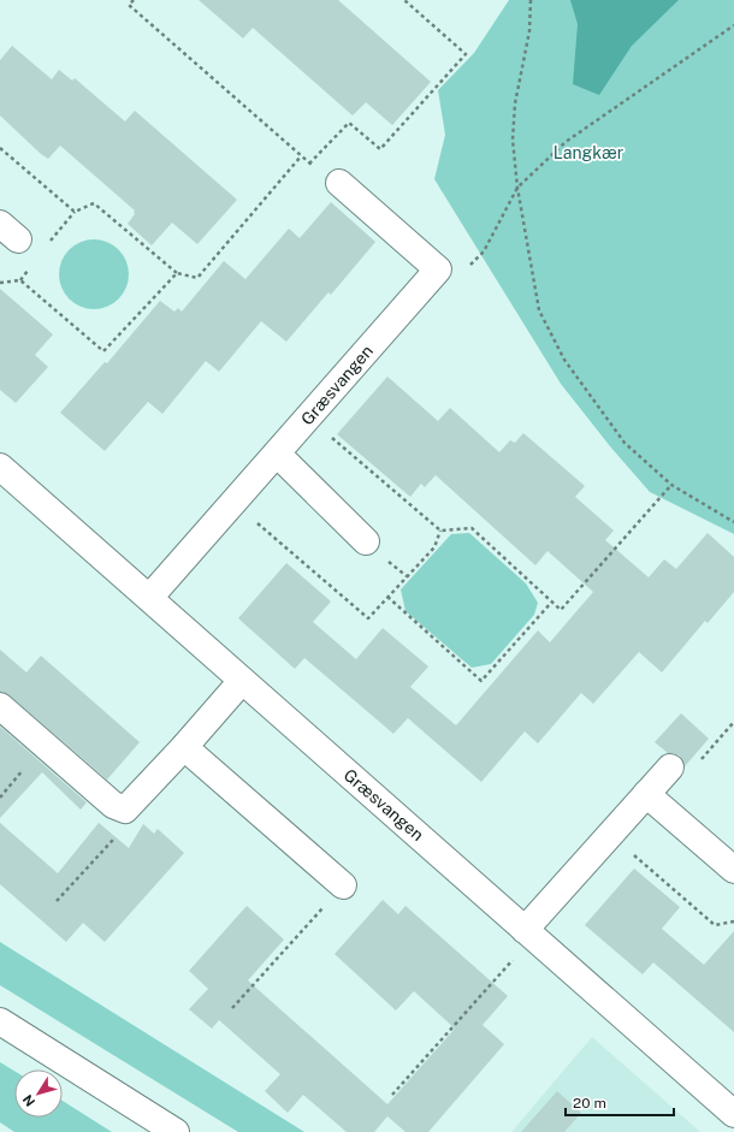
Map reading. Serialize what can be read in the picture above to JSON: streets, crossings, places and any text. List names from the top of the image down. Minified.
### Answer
{"streets":{"street":["Græsvangen"]},"parks":["Langkær"],"scale_bar":"20 m","north":"bottom left"}
